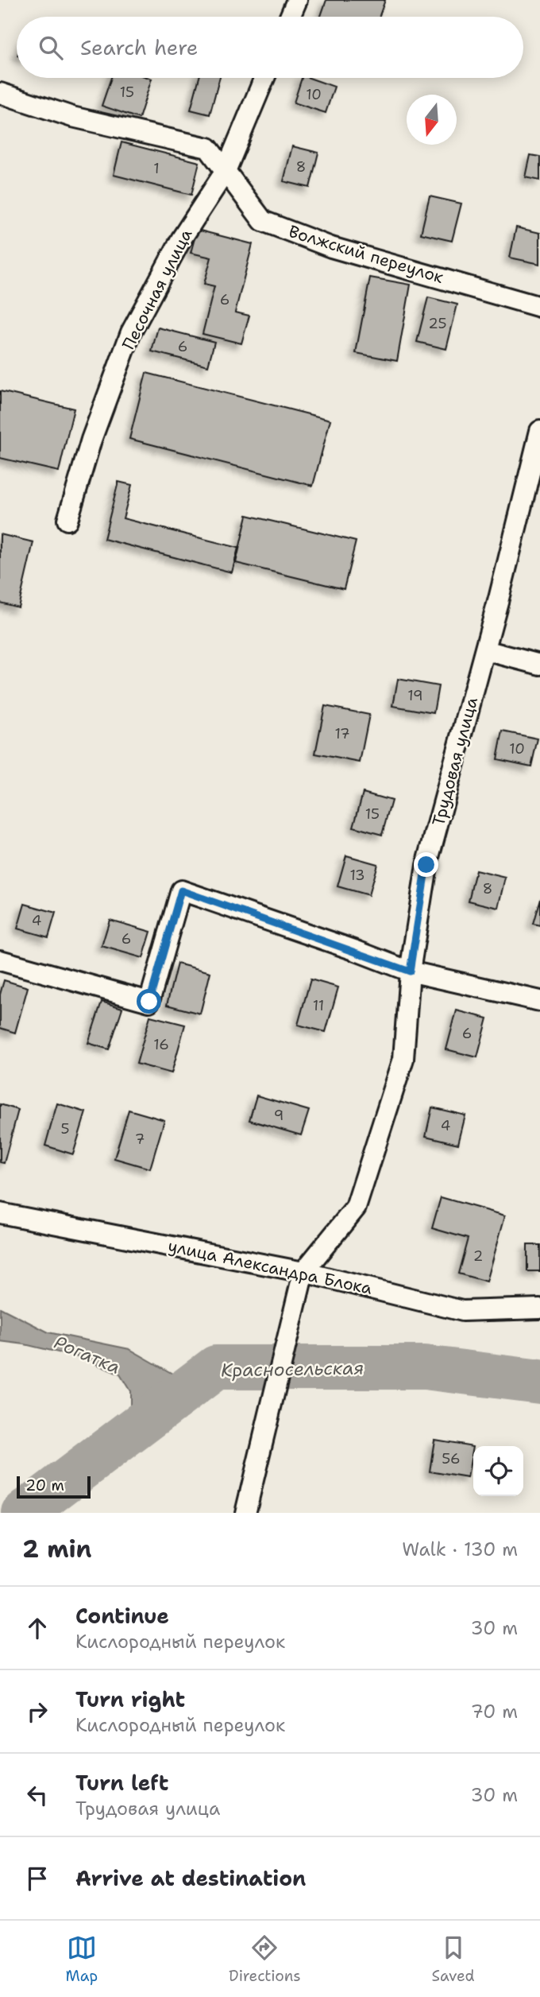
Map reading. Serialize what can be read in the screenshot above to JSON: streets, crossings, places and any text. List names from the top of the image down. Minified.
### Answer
{"streets":{"street":["Волжский переулок","Песочная улица","Трудовая улица","улица Александра Блока"]},"crossings":[["Волжский переулок","Песочная улица"],["Трудовая улица","улица Александра Блока"]],"water":["Рогатка","Красносельская"],"house_numbers":["15","10","8","1","6","25","6","19","17","10","15","13","8","4","6","11","6","16","9","4","5","7","2","56"],"scale_bar":"20 m","north":"bottom","page":{"search":"Search here","scale":"20 m","heading":["2 min","Walk · 130 m"],"list":[["Continue","Кислородный переулок","30 m"],["Turn right","Кислородный переулок","70 m"],["Turn left","Трудовая улица","30 m"],"Arrive at destination"],"nav":["Map","Directions","Saved"]}}
